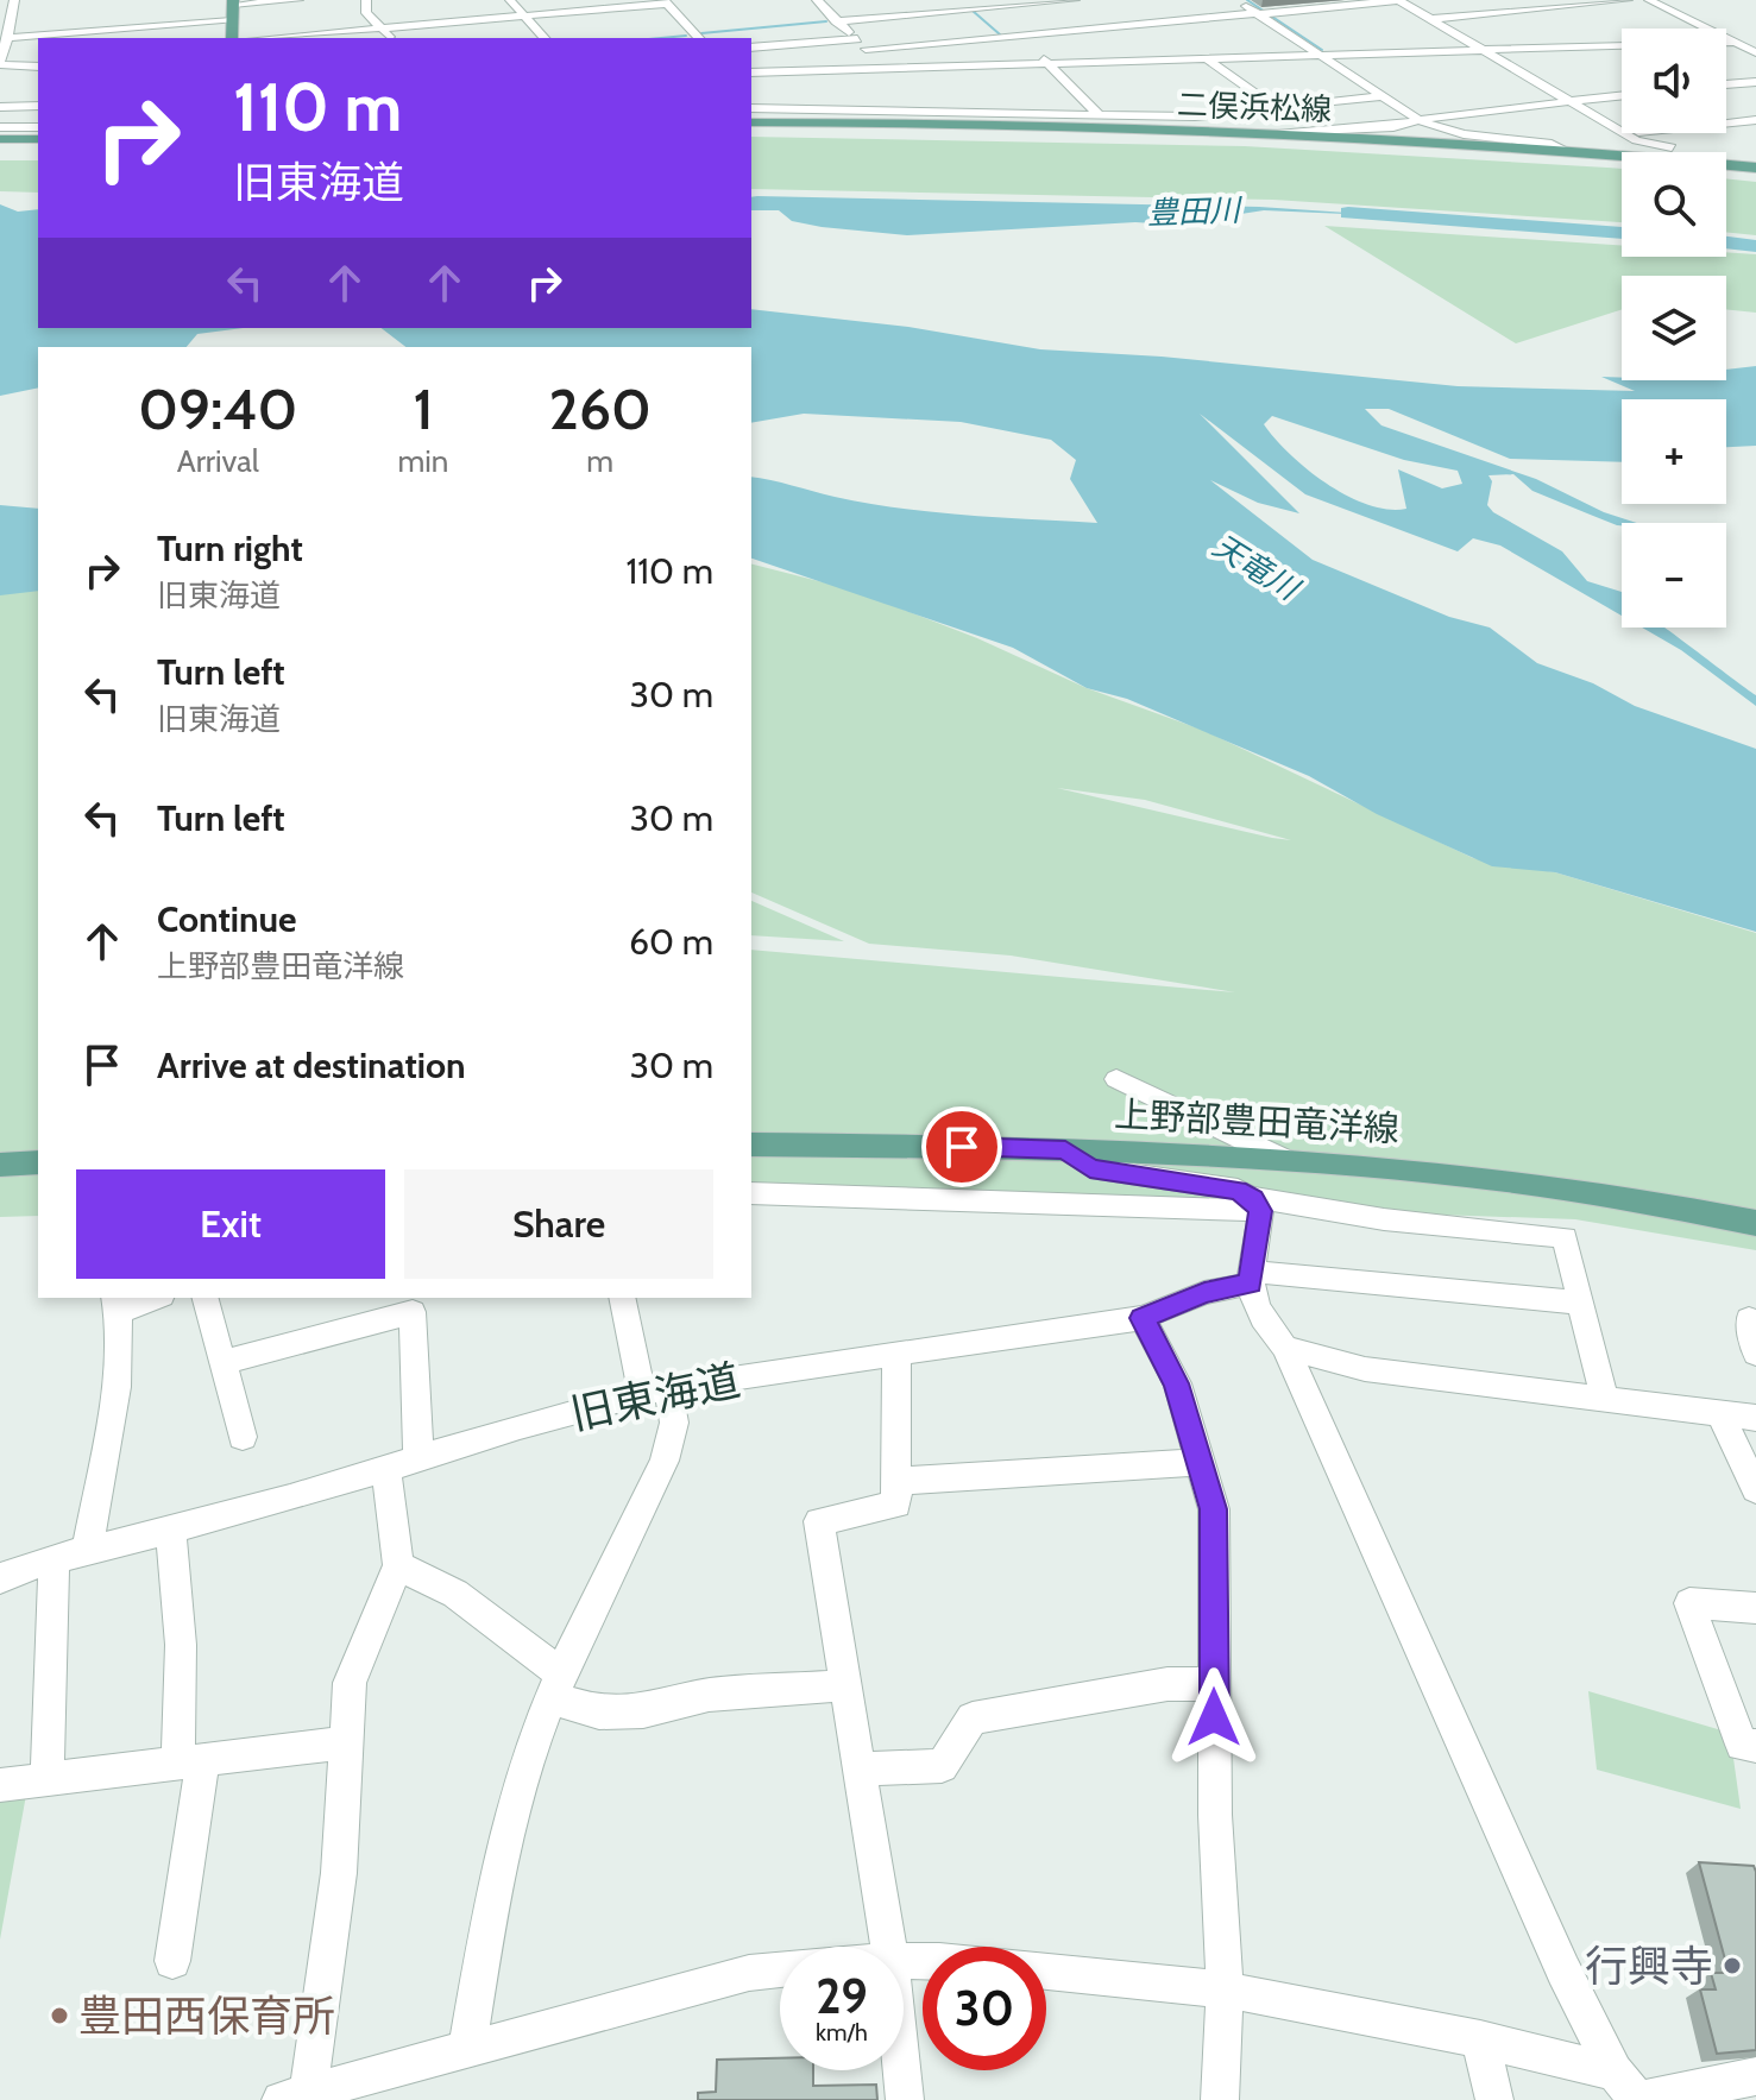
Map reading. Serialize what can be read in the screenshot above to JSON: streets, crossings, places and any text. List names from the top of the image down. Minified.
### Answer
{"streets":{"main road":["二俣浜松線","上野部豊田竜洋線"],"street":["旧東海道"]},"water":["豊田川","天竜川"],"places":["行興寺","豊田西保育所"],"page":{"map_buttons":["+","−"],"turn":["110 m","旧東海道"],"eta":["09:40","Arrival","1","min","260","m"],"list":[{"name":"Turn right","note":"旧東海道","value":"110 m"},{"name":"Turn left","note":"旧東海道","value":"30 m"},{"name":"Turn left","value":"30 m"},{"name":"Continue","note":"上野部豊田竜洋線","value":"60 m"},{"name":"Arrive at destination","value":"30 m"}],"buttons":["Exit","Share"],"speed":"29 km/h","limit":"30"}}
